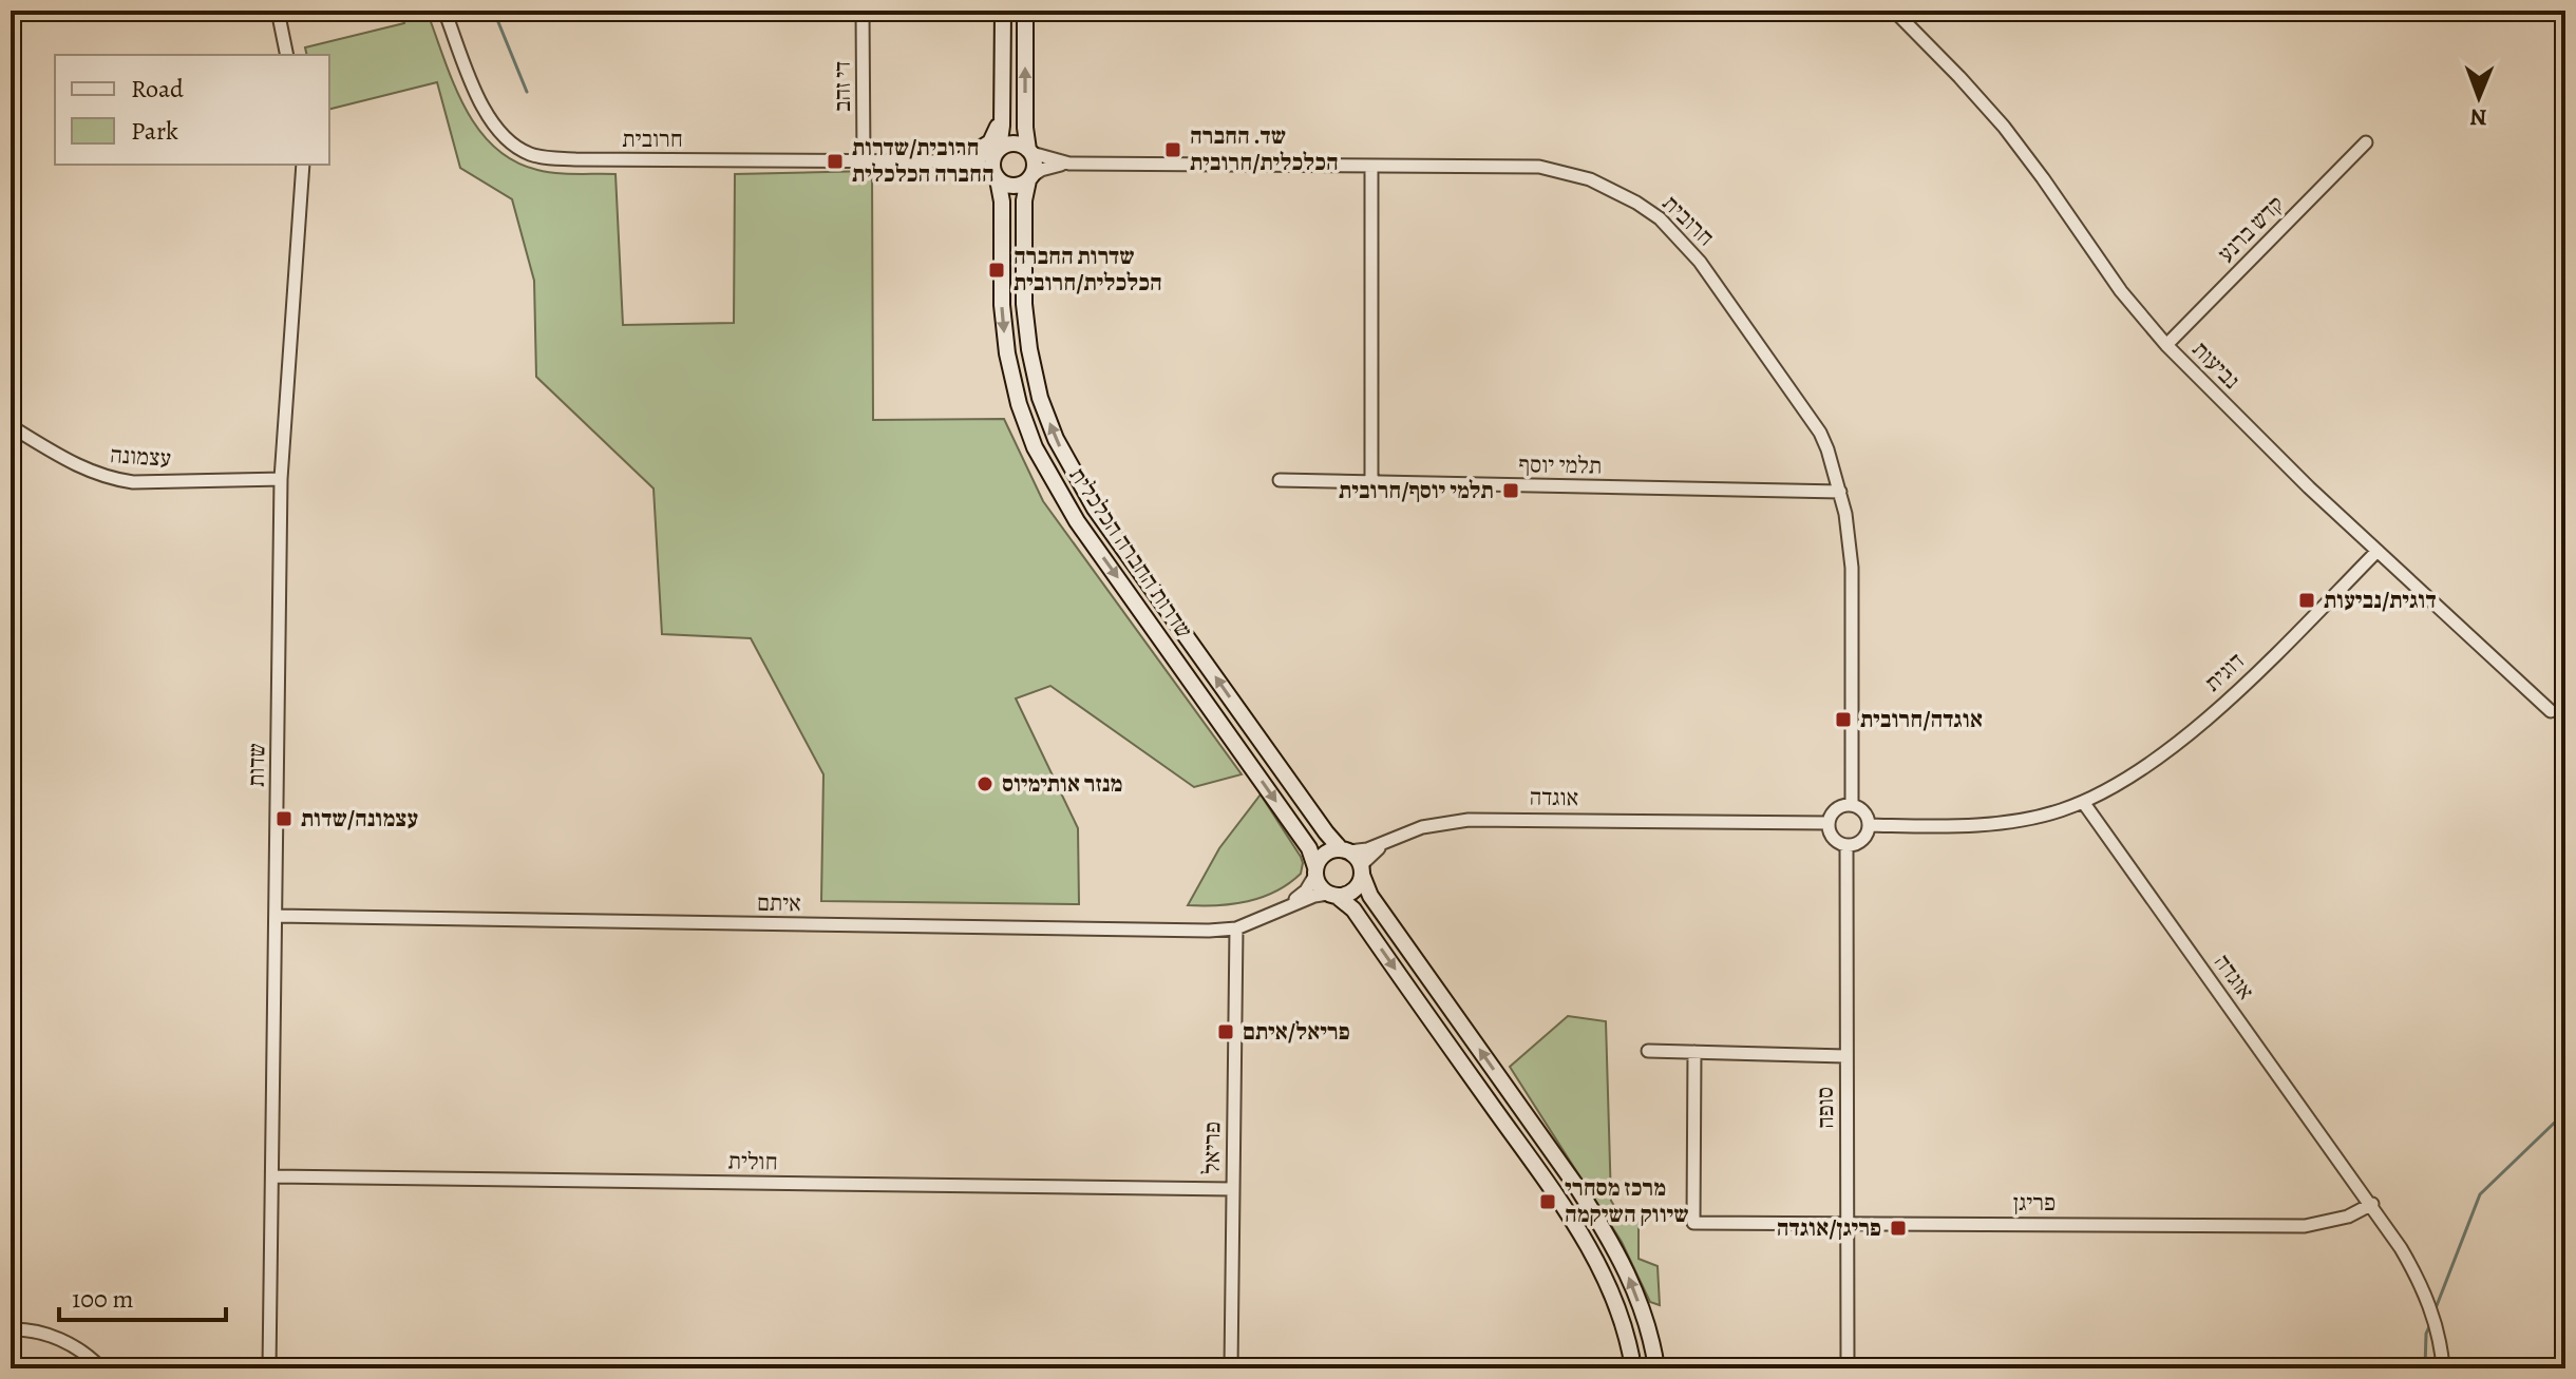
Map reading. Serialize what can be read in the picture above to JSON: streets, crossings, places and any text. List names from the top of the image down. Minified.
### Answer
{"streets":{"main road":["שדרות החברה הכלכלית"],"street":["די זהב","חרובית","קדש ברנע","נביעות","עצמונה","תלמי יוסף","דוגית","שדות","אוגדה","איתם","סופה","פריאל","חולית","פריגן"]},"crossings":[["די זהב","חרובית"],["חרובית","תלמי יוסף"],["חרובית","שדרות החברה הכלכלית"],["חרובית","אוגדה"],["חרובית","סופה"],["קדש ברנע","נביעות"],["נביעות","דוגית"],["עצמונה","שדות"],["שדרות החברה הכלכלית","אוגדה"],["שדרות החברה הכלכלית","איתם"],["דוגית","אוגדה"],["שדות","איתם"],["שדות","חולית"],["אוגדה","איתם"],["אוגדה","סופה"],["אוגדה","פריגן"],["איתם","פריאל"],["סופה","פריגן"],["פריאל","חולית"]],"places":{"transit":["שד. החברה הכלכלית/חרובית","חרובית/שדרות החברה הכלכלית","שדרות החברה הכלכלית/חרובית","תלמי יוסף/חרובית","דוגית/נביעות","אוגדה/חרובית","עצמונה/שדות","פריאל/איתם","מרכז מסחרי שיווק השיקמה","פריגן/אוגדה"],"other":["מנזר אותימיוס"]},"legend":["Road","Park"],"scale_bar":"100 m","north":"bottom"}
